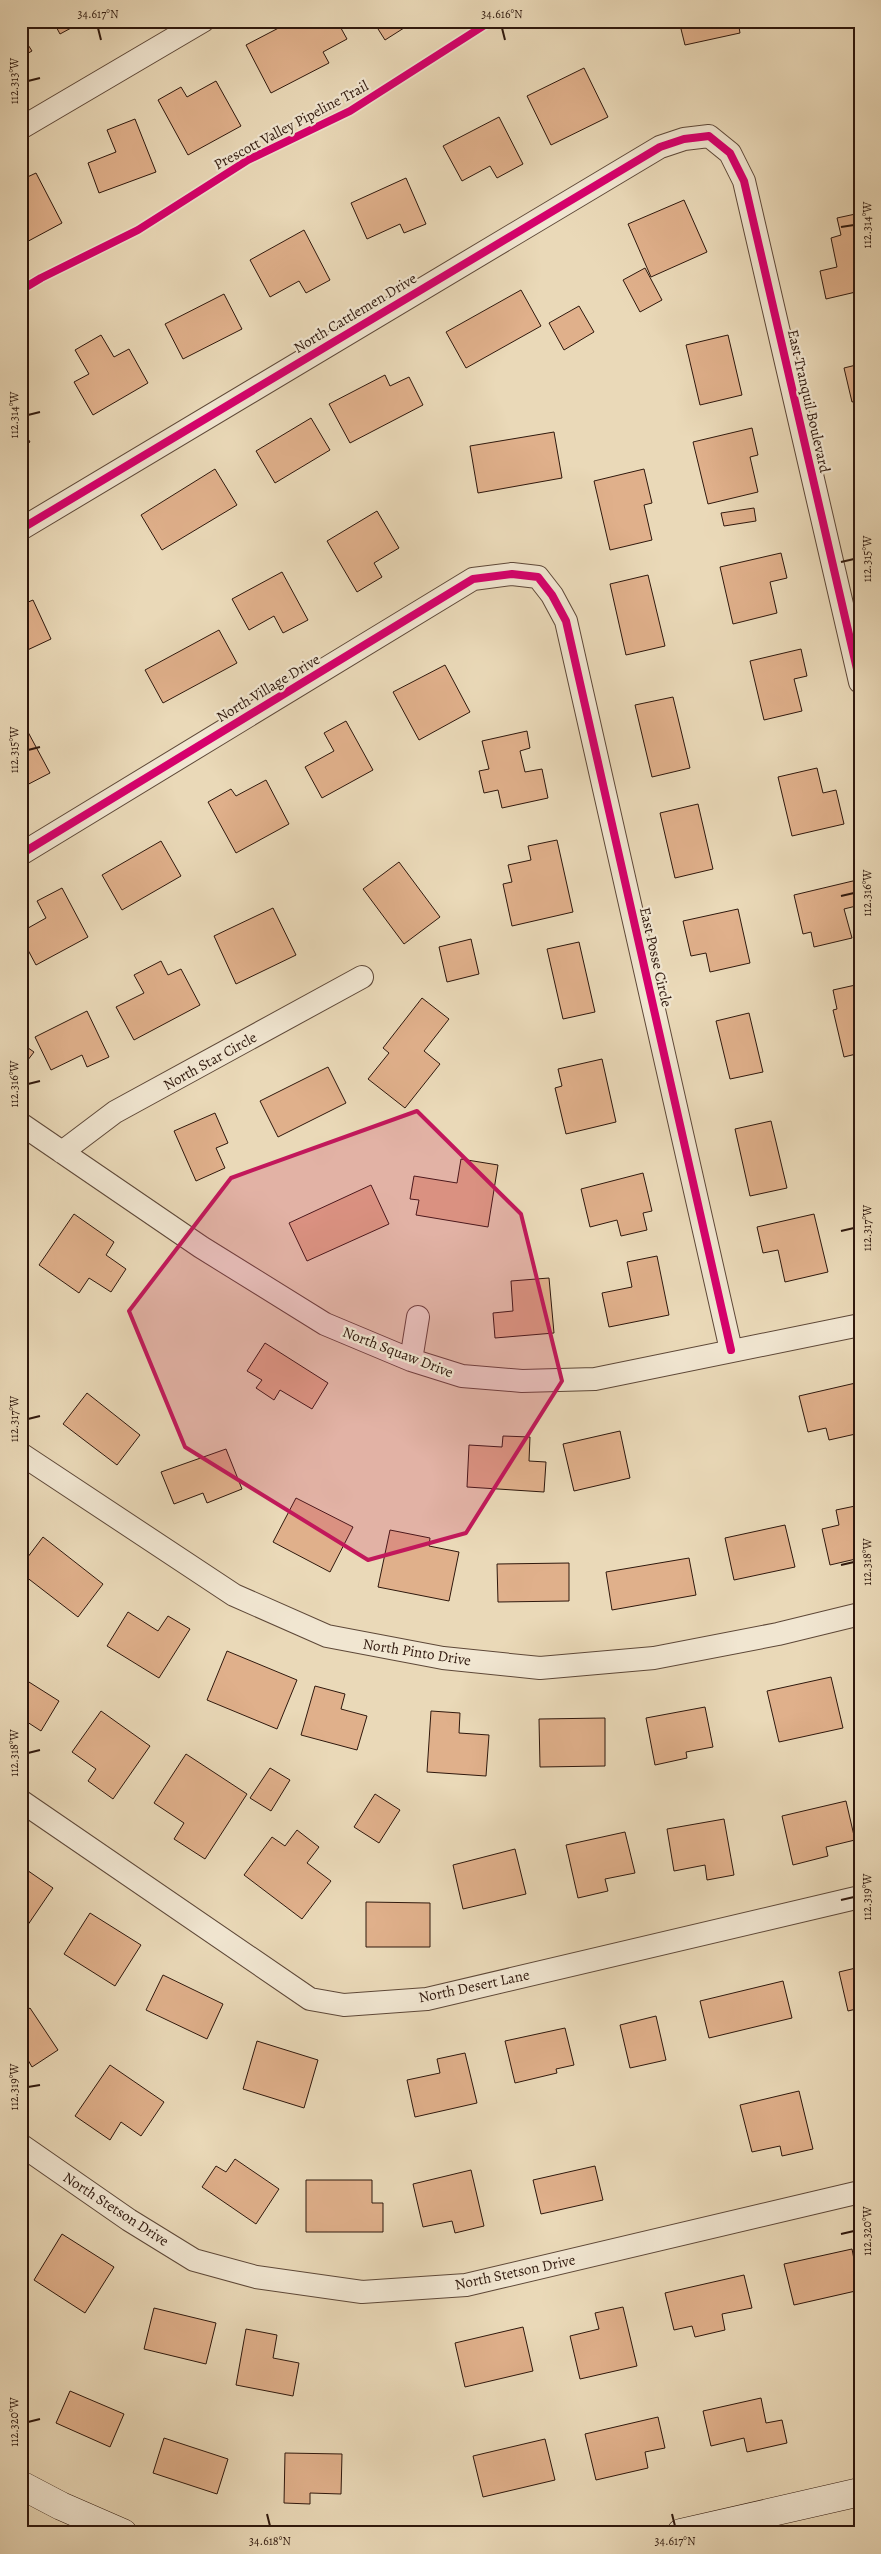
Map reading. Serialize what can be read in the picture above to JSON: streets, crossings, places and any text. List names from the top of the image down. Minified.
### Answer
{"streets":{"street":["North Cattlemen Drive","East Tranquil Boulevard","North Village Drive","East Posse Circle","North Star Circle","North Squaw Drive","North Pinto Drive","North Desert Lane","North Stetson Drive"],"cycle path":["Prescott Valley Pipeline Trail"]},"crossings":[["North Cattlemen Drive","East Tranquil Boulevard"],["North Village Drive","East Posse Circle"],["East Posse Circle","North Squaw Drive"],["North Star Circle","North Squaw Drive"]],"coordinates":["34.617°N","34.616°N","112.313°W","112.314°W","112.315°W","112.316°W","112.317°W","112.318°W","112.319°W","112.320°W","34.618°N"]}
